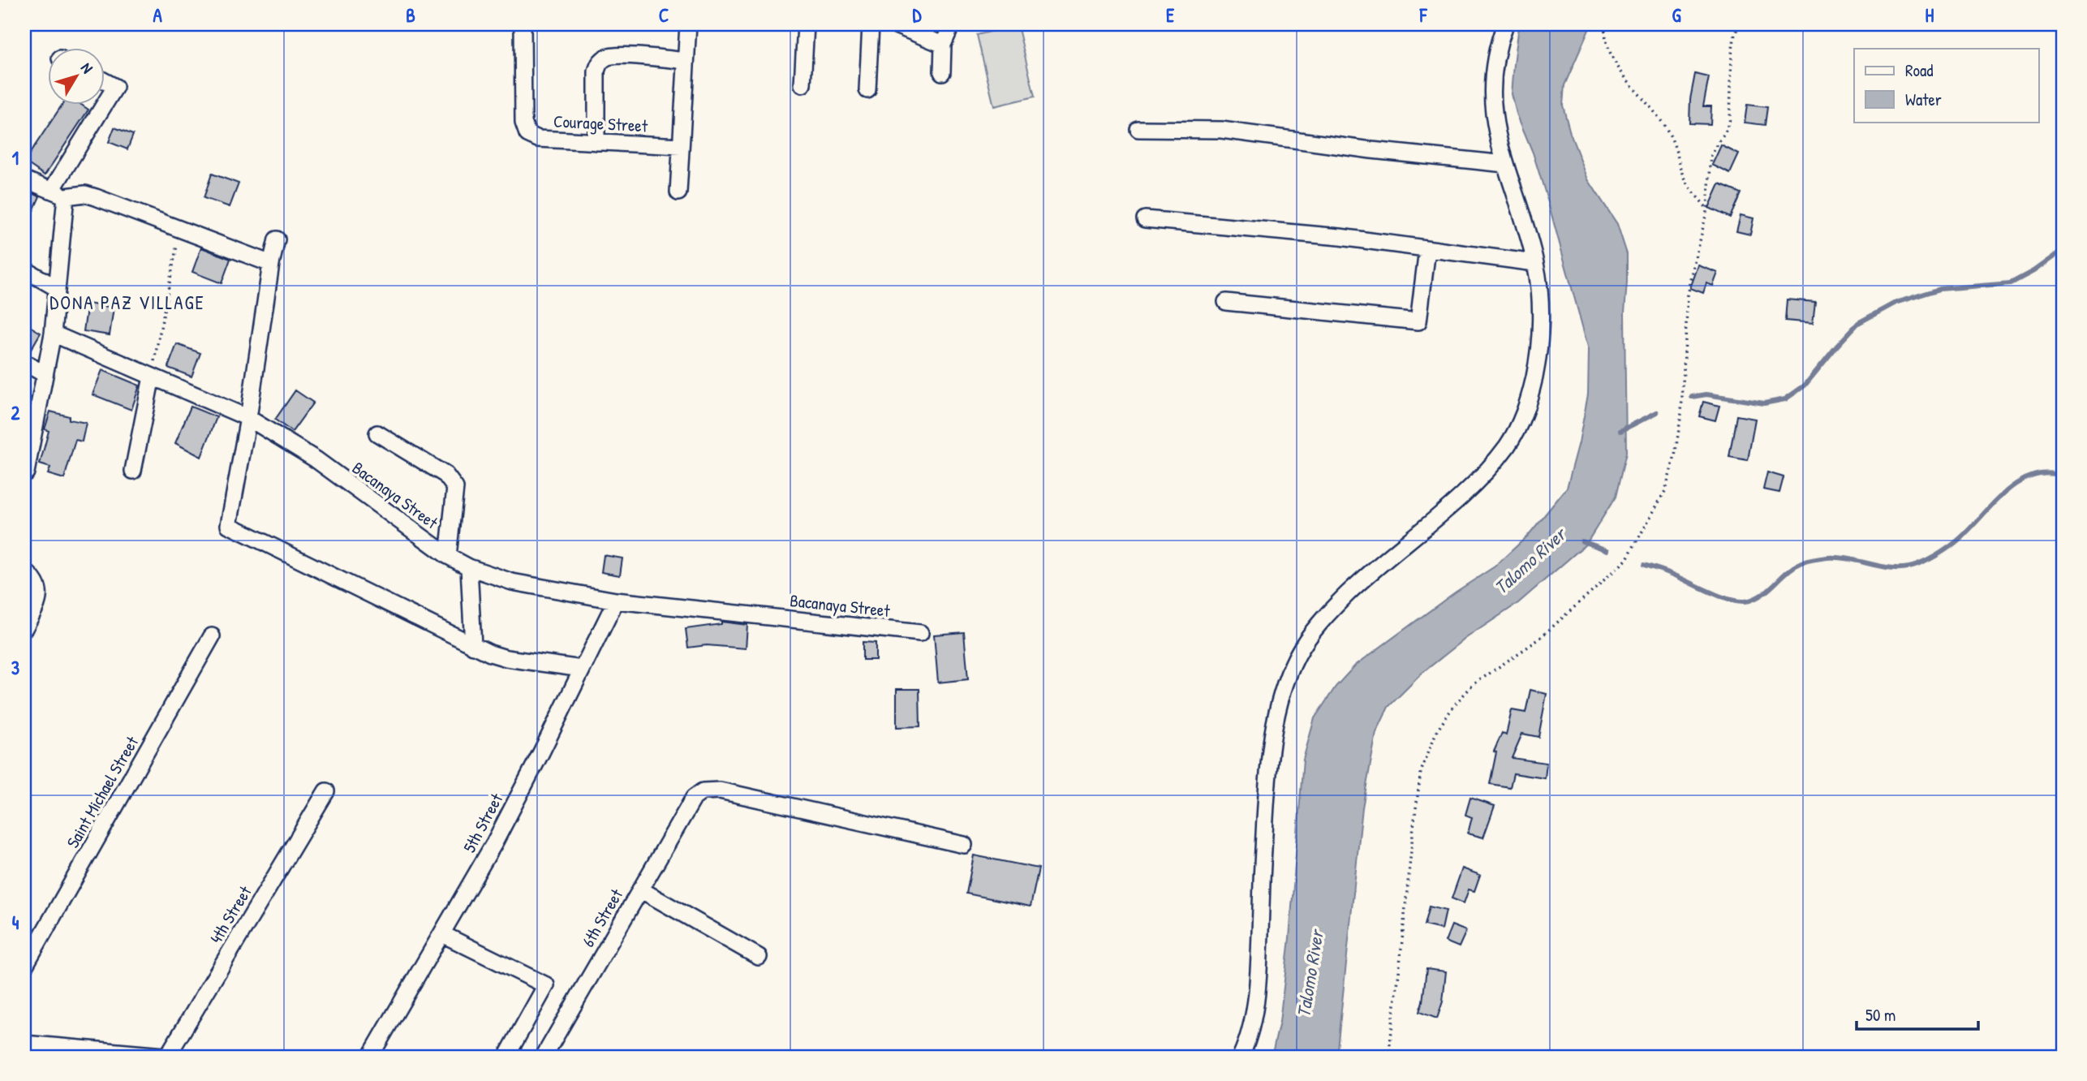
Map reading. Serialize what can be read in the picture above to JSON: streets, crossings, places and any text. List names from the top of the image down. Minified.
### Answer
{"streets":{"street":["Courage Street","Bacanaya Street","Saint Michael Street","5th Street","4th Street","6th Street"]},"crossings":[["Bacanaya Street","5th Street"]],"districts":["DONA PAZ VILLAGE"],"water":["Talomo River"],"legend":["Road","Water"],"scale_bar":"50 m","north":"top right","grid":{"columns":["A","B","C","D","E","F","G","H"],"rows":["1","2","3","4"]}}
